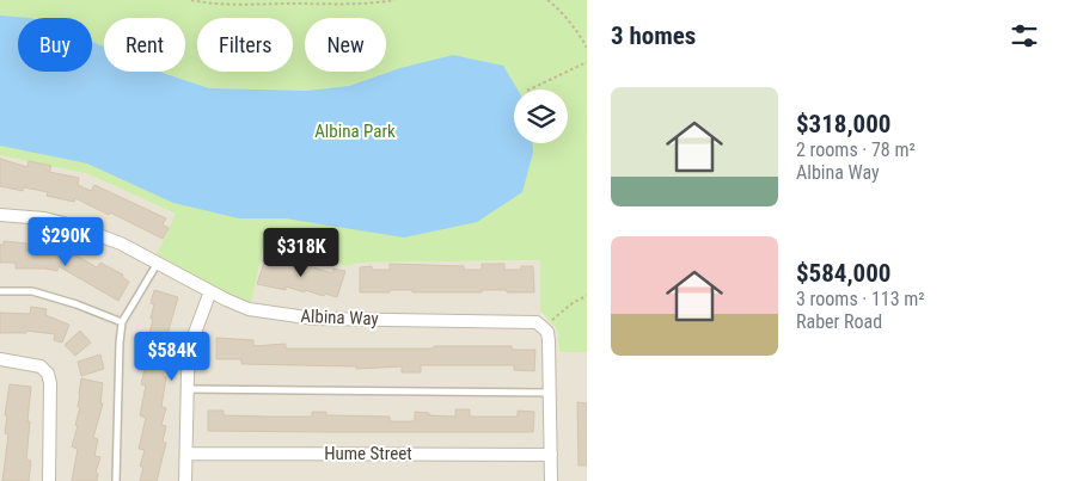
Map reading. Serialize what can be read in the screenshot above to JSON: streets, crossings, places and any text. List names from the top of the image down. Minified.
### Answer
{"streets":{"street":["Albina Way","Hume Street"]},"parks":["Albina Park"],"page":{"heading":"3 homes","chip":["Buy","Rent","Filters","New"],"list":[{"name":"$318,000","note":"2 rooms · 78 m² · Albina Way"},{"name":"$584,000","note":"3 rooms · 113 m² · Raber Road"}],"price":["$290K","$318K","$584K"]}}
